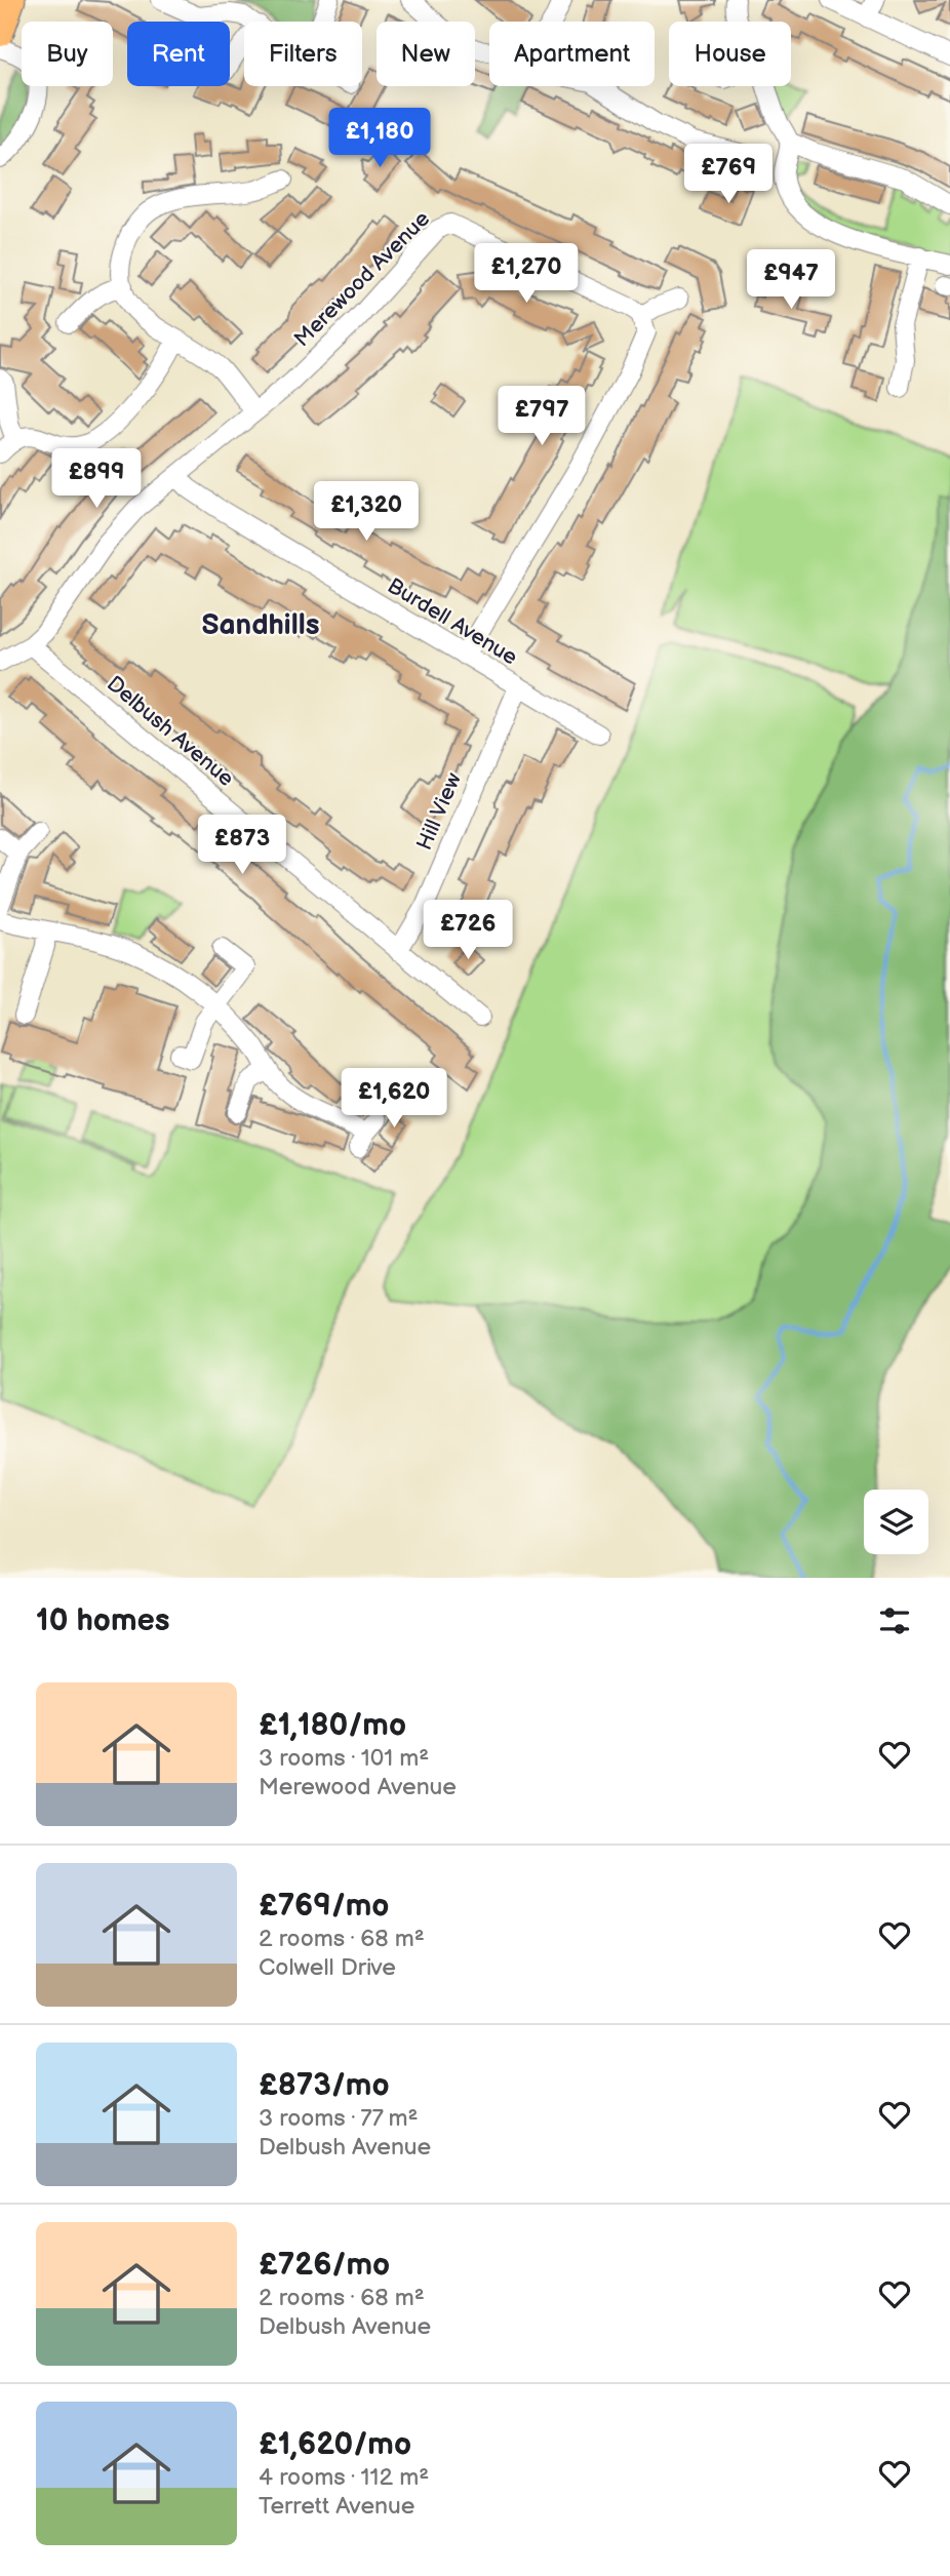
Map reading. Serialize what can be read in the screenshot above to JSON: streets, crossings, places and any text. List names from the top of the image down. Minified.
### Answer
{"streets":{"street":["Merewood Avenue","Burdell Avenue","Delbush Avenue","Hill View"]},"crossings":[["Merewood Avenue","Burdell Avenue"],["Merewood Avenue","Delbush Avenue"],["Burdell Avenue","Hill View"],["Delbush Avenue","Hill View"]],"districts":["Sandhills"],"page":{"chip":["Buy","Rent","Filters","New","Apartment","House"],"price":["£1,180","£769","£1,270","£947","£797","£899","£1,320","£873","£726","£1,620"],"heading":"10 homes","list":[{"name":"£1,180/mo","note":"3 rooms · 101 m² · Merewood Avenue"},{"name":"£769/mo","note":"2 rooms · 68 m² · Colwell Drive"},{"name":"£873/mo","note":"3 rooms · 77 m² · Delbush Avenue"},{"name":"£726/mo","note":"2 rooms · 68 m² · Delbush Avenue"},{"name":"£1,620/mo","note":"4 rooms · 112 m² · Terrett Avenue"}]}}
